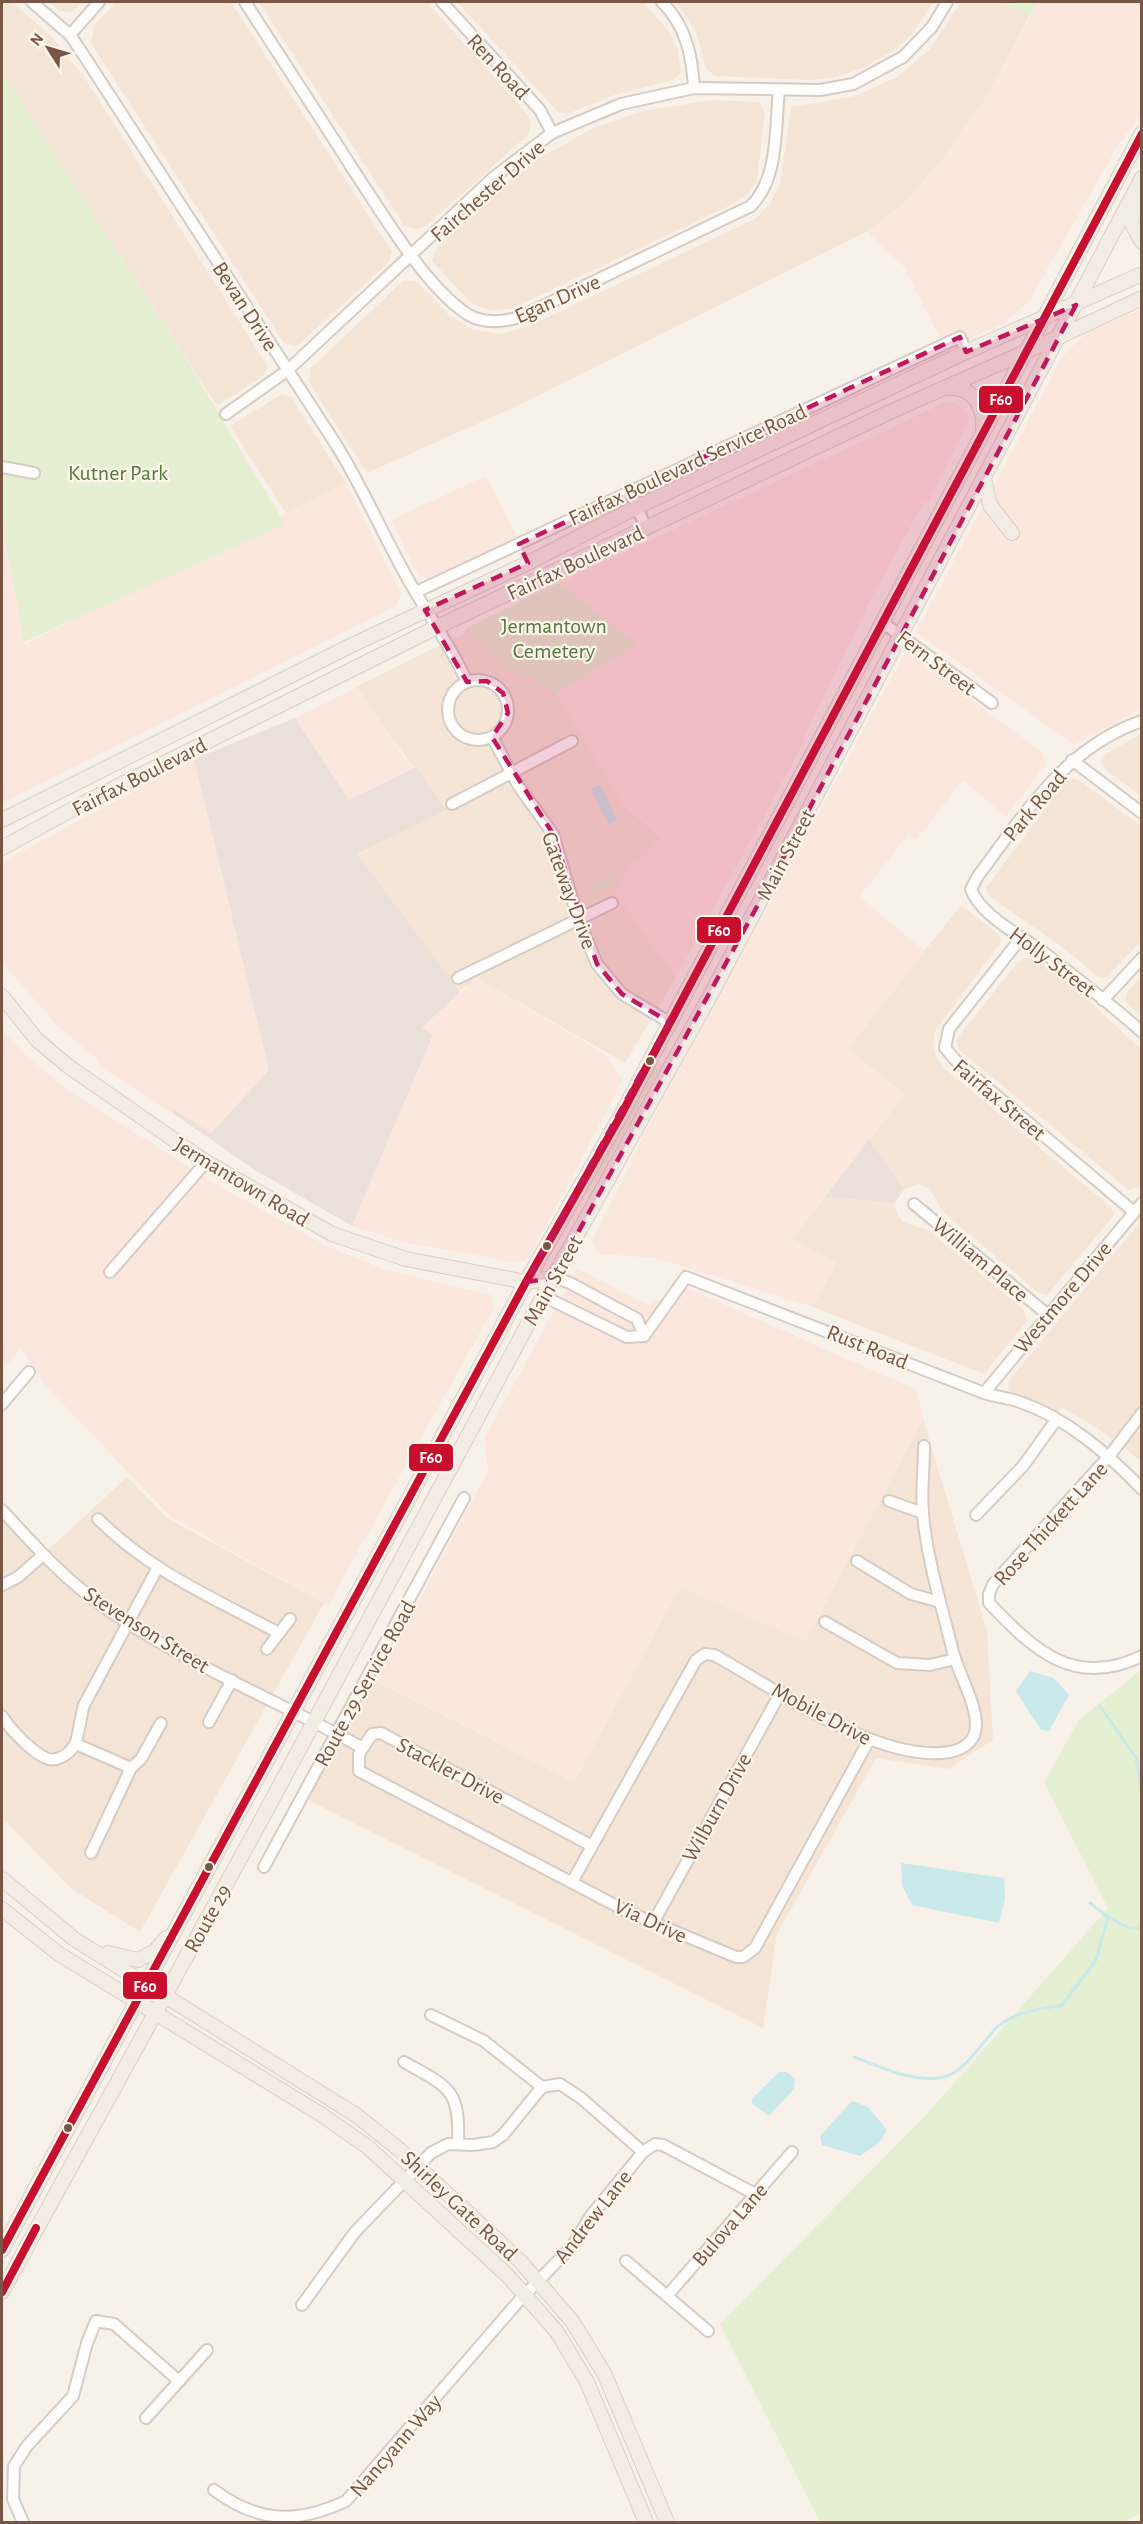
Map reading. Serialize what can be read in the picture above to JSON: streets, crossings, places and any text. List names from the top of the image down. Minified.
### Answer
{"streets":{"main road":["Fairfax Boulevard","Main Street","Jermantown Road","Route 29","Shirley Gate Road"],"street":["Ren Road","Fairchester Drive","Egan Drive","Bevan Drive","Fairfax Boulevard Service Road","Fern Street","Park Road","Gateway Drive","Holly Street","Fairfax Street","William Place","Westmore Drive","Rust Road","Rose Thickett Lane","Stevenson Street","Route 29 Service Road","Mobile Drive","Stackler Drive","Wilburn Drive","Via Drive","Andrew Lane","Bulova Lane","Nancyann Way"]},"crossings":[["Ren Road","Fairchester Drive"],["Fairchester Drive","Egan Drive"],["Fairchester Drive","Bevan Drive"],["Bevan Drive","Fairfax Boulevard Service Road"],["Bevan Drive","Fairfax Boulevard"],["Fairfax Boulevard Service Road","Fairfax Boulevard"],["Fairfax Boulevard","Main Street"],["Fern Street","Main Street"],["Park Road","Holly Street"],["Main Street","Gateway Drive"],["Main Street","Jermantown Road"],["Main Street","Route 29"],["Holly Street","Fairfax Street"],["Fairfax Street","Westmore Drive"],["William Place","Westmore Drive"],["Westmore Drive","Rust Road"],["Rust Road","Rose Thickett Lane"],["Stevenson Street","Stackler Drive"],["Stevenson Street","Route 29"],["Route 29 Service Road","Stackler Drive"],["Mobile Drive","Stackler Drive"],["Mobile Drive","Wilburn Drive"],["Mobile Drive","Via Drive"],["Stackler Drive","Route 29"],["Stackler Drive","Via Drive"],["Wilburn Drive","Via Drive"],["Route 29","Shirley Gate Road"],["Shirley Gate Road","Andrew Lane"],["Shirley Gate Road","Nancyann Way"],["Andrew Lane","Bulova Lane"],["Andrew Lane","Nancyann Way"]],"parks":["Kutner Park","Jermantown Cemetery"],"lines":["transit line F60"],"north":"top left"}
